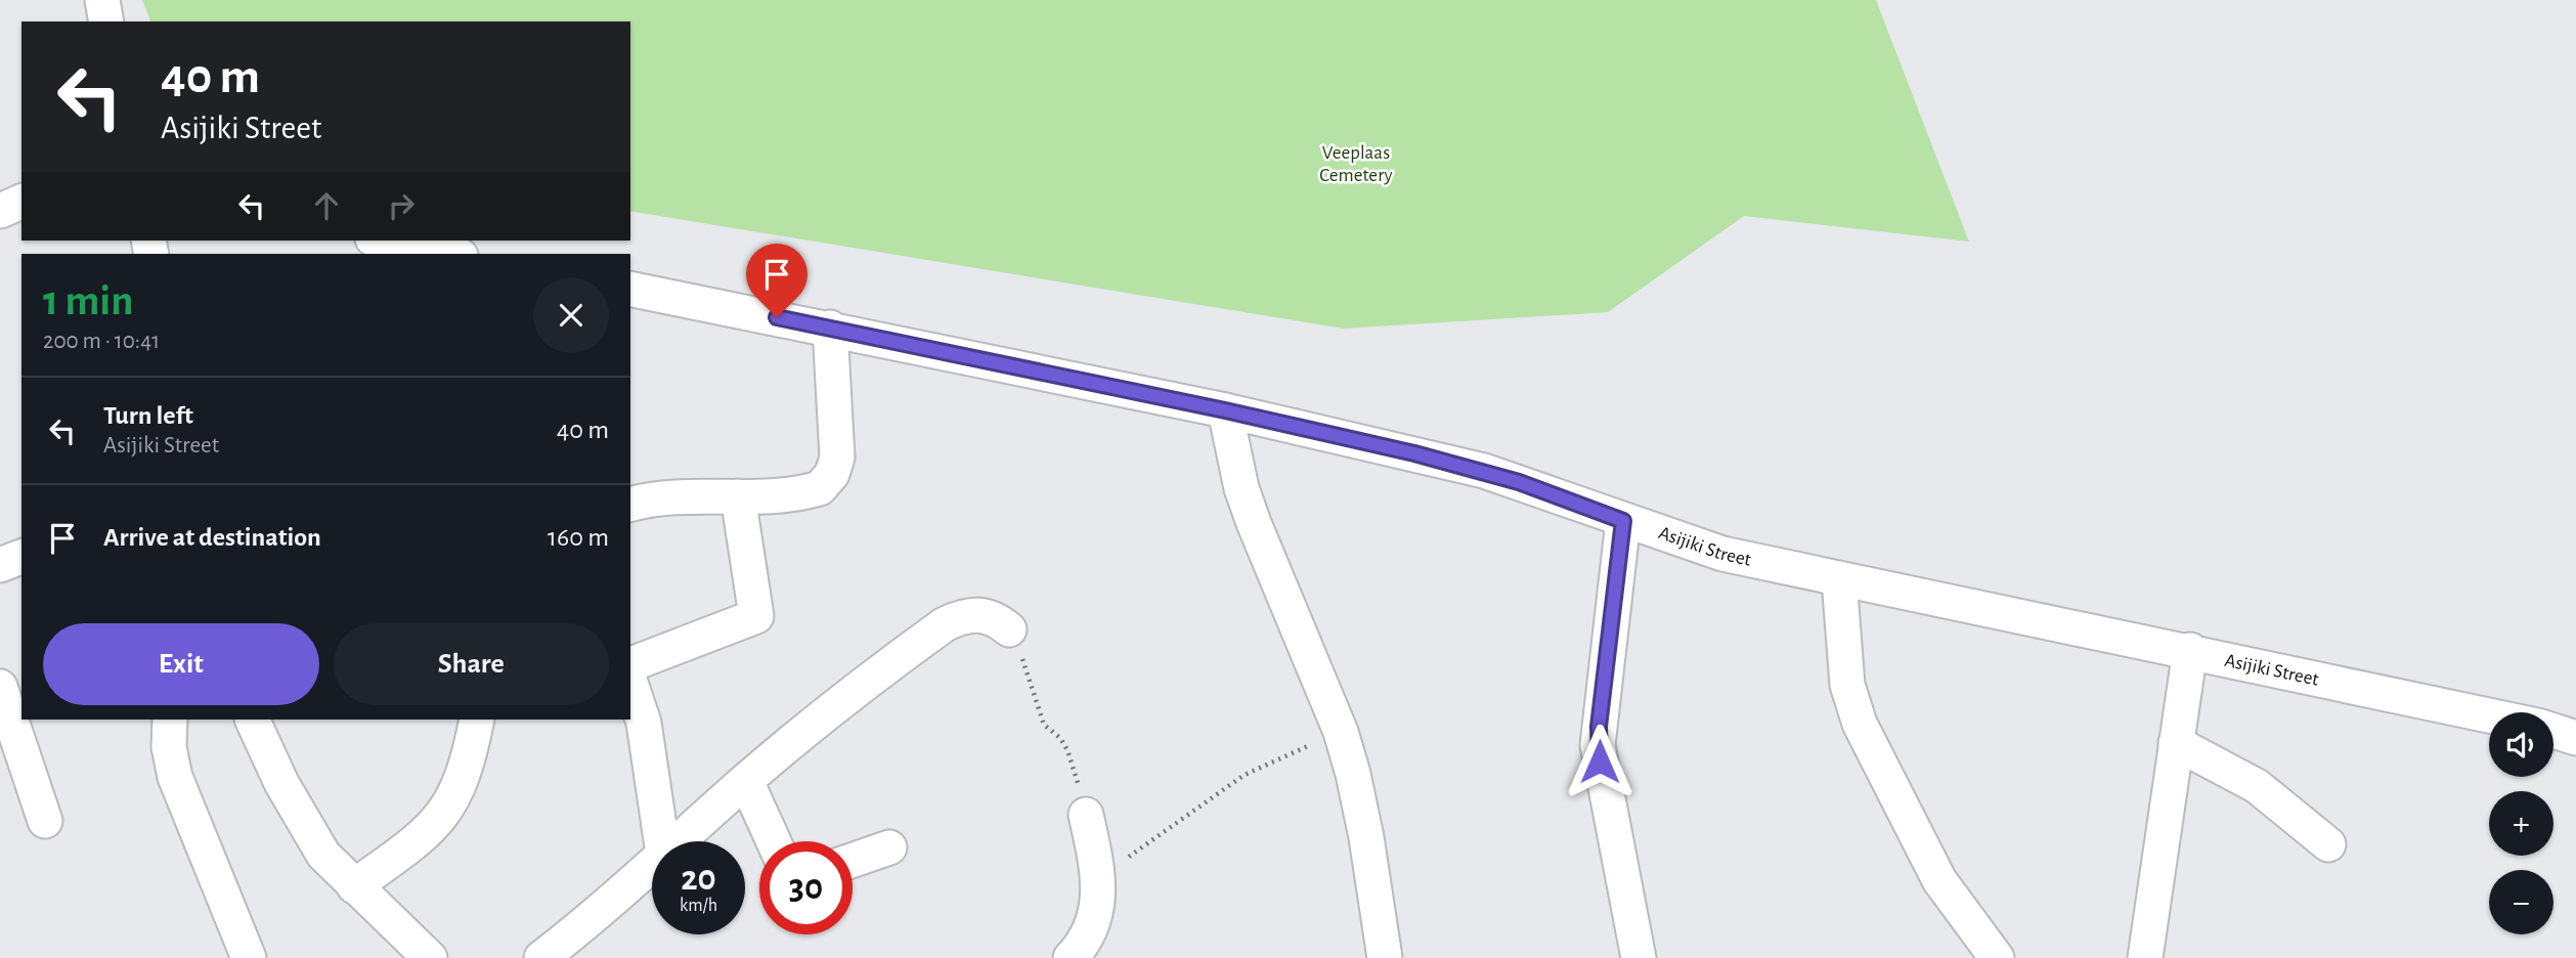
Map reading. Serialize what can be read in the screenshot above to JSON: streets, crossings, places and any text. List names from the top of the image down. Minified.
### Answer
{"streets":{"street":["Asijiki Street"]},"parks":["Veeplaas Cemetery"],"page":{"turn":["40 m","Asijiki Street"],"heading":["1 min","200 m · 10:41"],"list":[{"name":"Turn left","note":"Asijiki Street","value":"40 m"},{"name":"Arrive at destination","value":"160 m"}],"buttons":["Exit","Share"],"map_buttons":["+","−"],"speed":"20 km/h","limit":"30"}}
